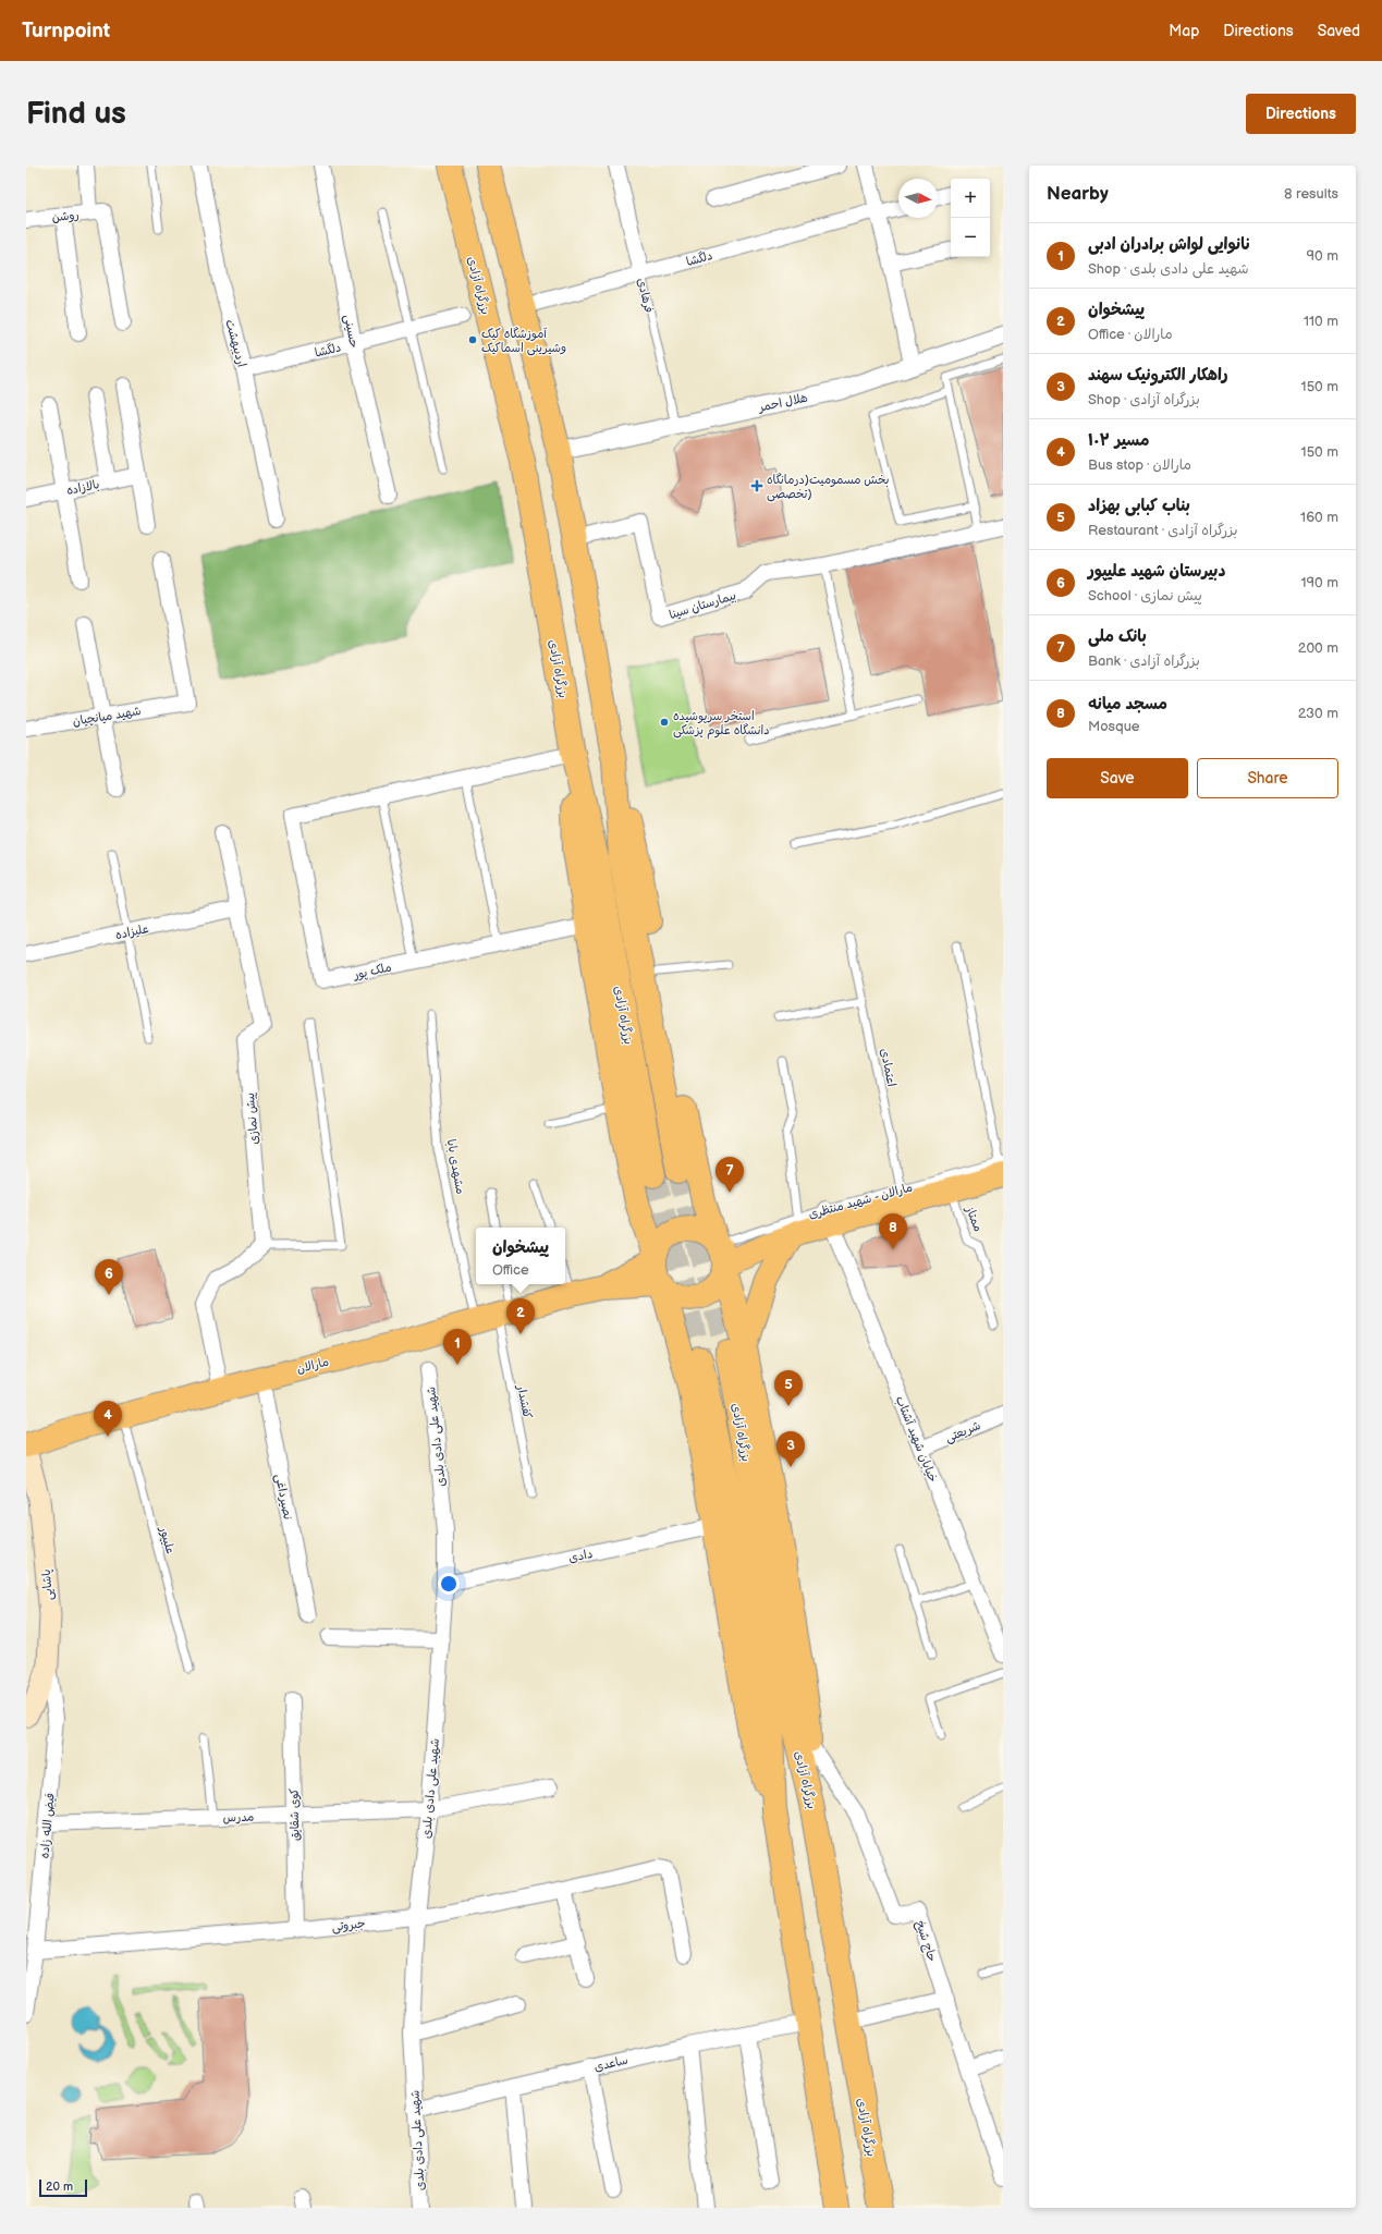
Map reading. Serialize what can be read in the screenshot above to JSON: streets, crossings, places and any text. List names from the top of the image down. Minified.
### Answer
{"streets":{"main road":["بزرگراه آزادی","مارالان - شهید منتظری","مارالان","پاشایی"],"street":["روشن","دلگشا","فرهادی","حسینی","اردیبهشت","هلال احمر","بالازاده","بیمارستان سینا","شهید میانچیان","علیزاده","ملک پور","پیش نمازی","شریعتی","شهید علی دادی بلدی","خیابان شهید آشتاب","نصیرداغی","دادی","کوی شقایق","مدرس","فیض الله زاده","جبروتی","حاج شیخ","ساعدی"],"lane":["اعتمادی","مشهدی بابا","ممتاز","کفشدار","علیپور"]},"crossings":[["دلگشا","بزرگراه آزادی"],["دلگشا","فرهادی"],["دلگشا","حسینی"],["دلگشا","اردیبهشت"],["بزرگراه آزادی","هلال احمر"],["بزرگراه آزادی","بیمارستان سینا"],["بزرگراه آزادی","مارالان - شهید منتظری"],["بزرگراه آزادی","مارالان"],["بزرگراه آزادی","ساعدی"],["فرهادی","هلال احمر"],["علیزاده","پیش نمازی"],["اعتمادی","مارالان - شهید منتظری"],["مشهدی بابا","مارالان"],["مشهدی بابا","کفشدار"],["مارالان - شهید منتظری","ممتاز"],["مارالان - شهید منتظری","مارالان"],["مارالان - شهید منتظری","خیابان شهید آشتاب"],["مارالان","کفشدار"],["مارالان","نصیرداغی"],["مارالان","علیپور"],["شریعتی","خیابان شهید آشتاب"],["شهید علی دادی بلدی","دادی"],["شهید علی دادی بلدی","مدرس"],["شهید علی دادی بلدی","جبروتی"],["شهید علی دادی بلدی","ساعدی"],["پاشایی","فیض الله زاده"],["کوی شقایق","مدرس"],["کوی شقایق","جبروتی"],["مدرس","فیض الله زاده"],["فیض الله زاده","جبروتی"]],"places":{"other":["آموزشگاه کیک وشیرینی اسماکیک","استخر سرپوشیده دانشگاه علوم پزشکی"],"health":["بخش مسمومیت(درمانگاه تخصصی)"]},"scale_bar":"20 m","north":"right","page":{"header":"Turnpoint","nav":["Map","Directions","Saved"],"buttons":["Directions",["Save","Share"]],"title":"Find us","heading":["Nearby","8 results"],"map_buttons":["+","−"],"list":[{"mark":"1","name":"نانوایی لواش برادران ادبی","note":"Shop · شهید علی دادی بلدی","value":"90 m"},{"mark":"2","name":"پیشخوان","note":"Office · مارالان","value":"110 m"},{"mark":"3","name":"راهکار الکترونیک سهند","note":"Shop · بزرگراه آزادی","value":"150 m"},{"mark":"4","name":"مسیر ۱۰۲","note":"Bus stop · مارالان","value":"150 m"},{"mark":"5","name":"بناب کبابی بهزاد","note":"Restaurant · بزرگراه آزادی","value":"160 m"},{"mark":"6","name":"دبیرستان شهید علیپور","note":"School · پیش نمازی","value":"190 m"},{"mark":"7","name":"بانک ملی","note":"Bank · بزرگراه آزادی","value":"200 m"},{"mark":"8","name":"مسجد میانه","note":"Mosque","value":"230 m"}],"pins":["7","8","6","2","1","5","4","3"],"popup":["پیشخوان","Office"],"scale":"20 m"}}
